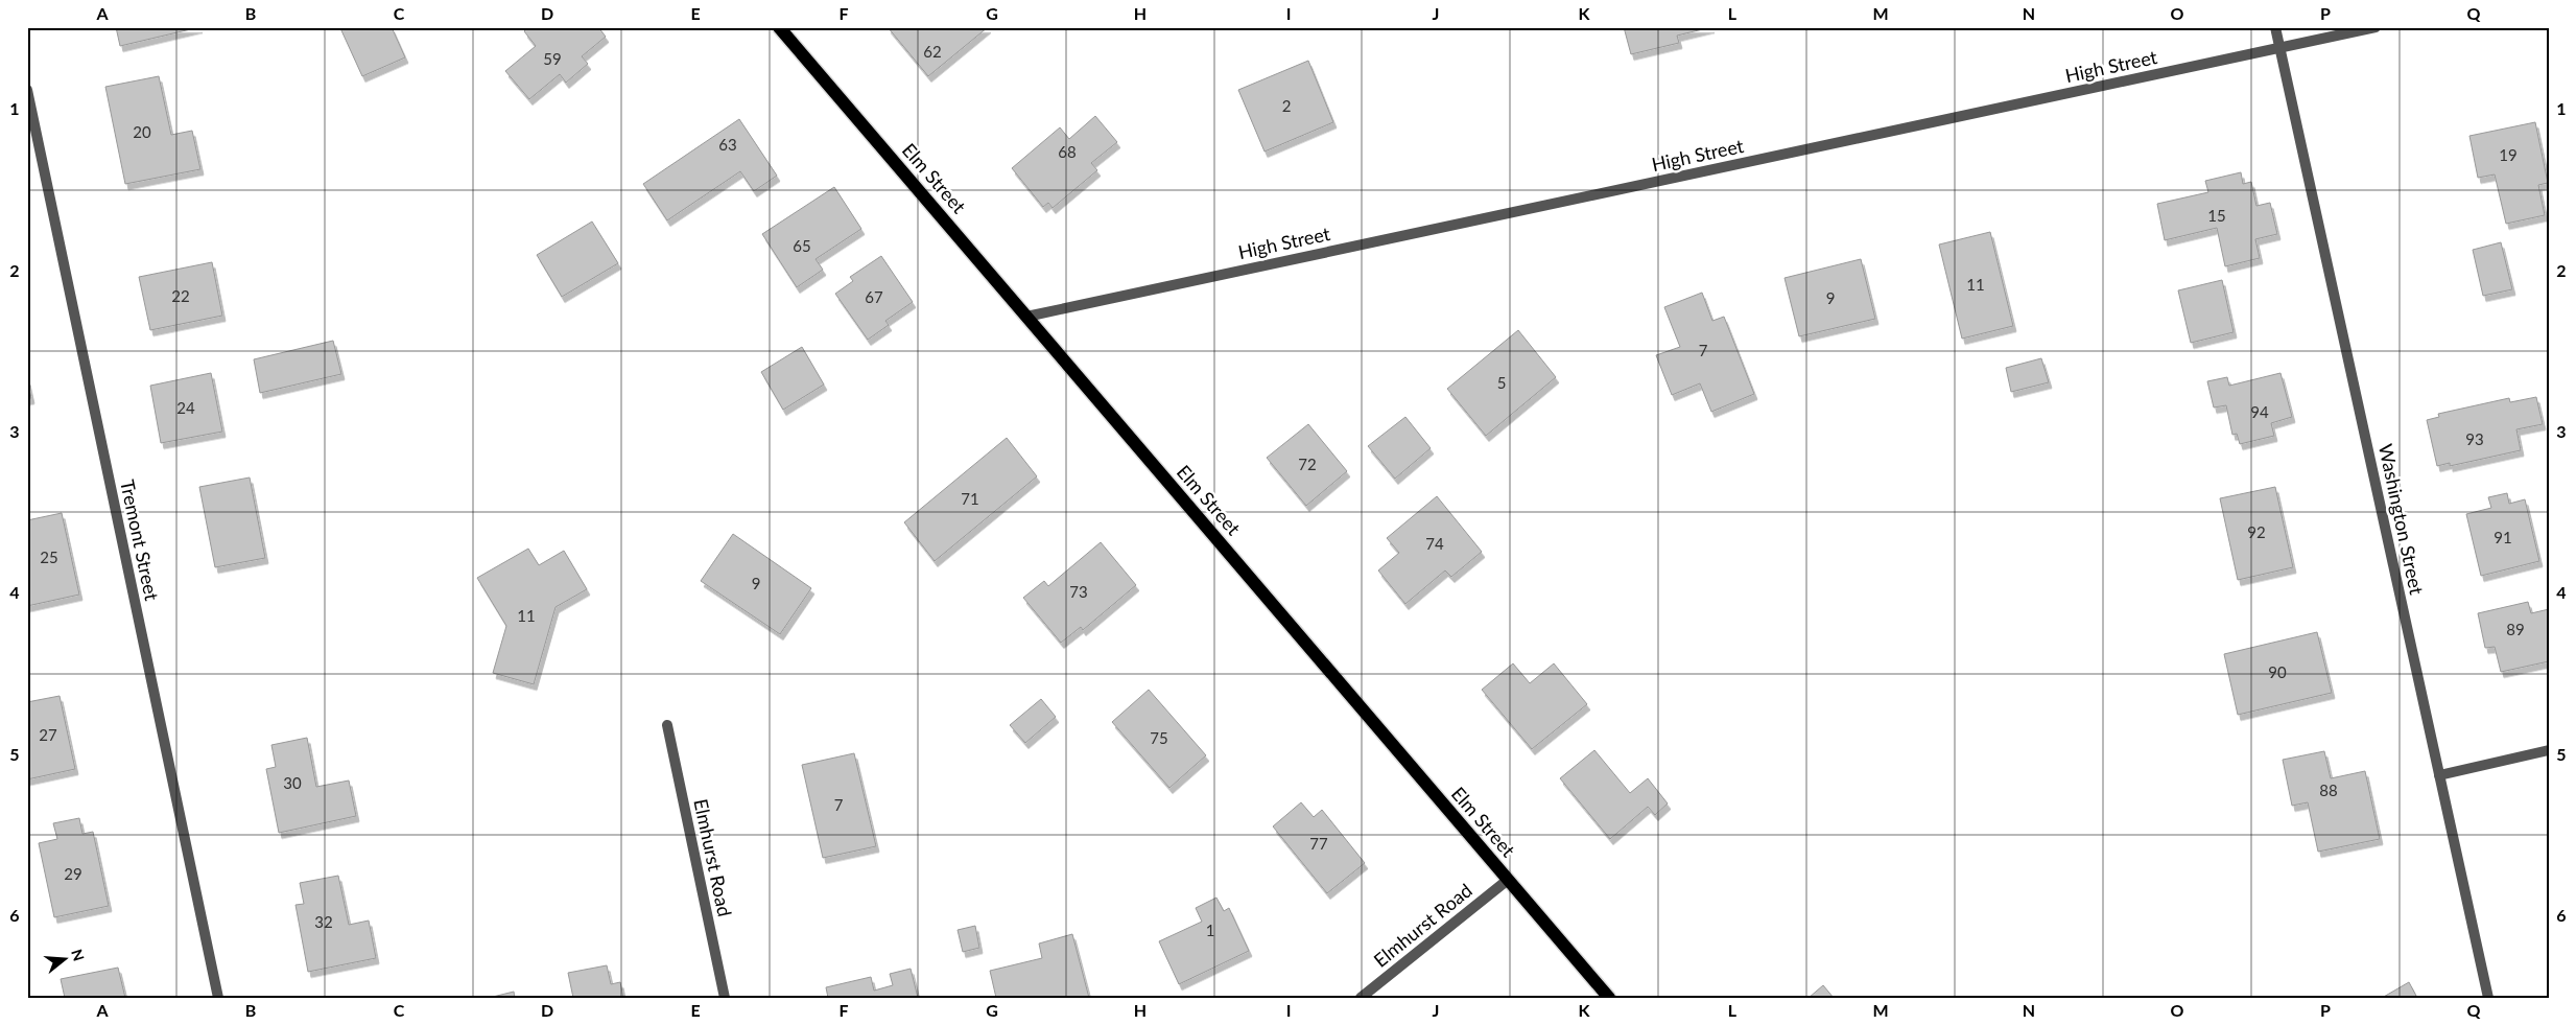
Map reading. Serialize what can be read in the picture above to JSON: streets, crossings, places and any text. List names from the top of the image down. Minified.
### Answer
{"streets":{"main road":["Elm Street"],"street":["High Street","Washington Street","Tremont Street","Elmhurst Road"]},"crossings":[["High Street","Elm Street"],["High Street","Washington Street"],["Elm Street","Elmhurst Road"]],"house_numbers":["62","59","2","20","63","68","19","15","65","11","22","67","9","7","5","24","94","93","72","71","92","91","74","25","9","73","11","89","90","27","75","30","88","7","77","29","32","1"],"north":"right","grid":{"columns":["A","B","C","D","E","F","G","H","I","J","K","L","M","N","O","P","Q"],"rows":["1","2","3","4","5","6"]}}
